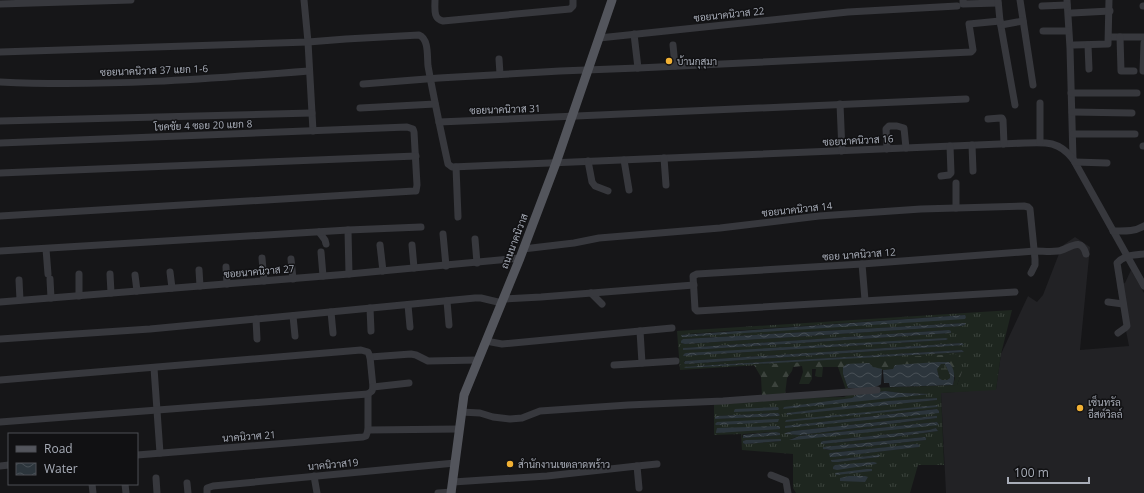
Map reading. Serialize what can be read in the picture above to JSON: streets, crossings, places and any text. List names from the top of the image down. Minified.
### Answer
{"streets":{"main road":["ถนนนาคนิวาส"],"street":["ซอยนาคนิวาส 22","ซอยนาคนิวาส 37 แยก 1-6","ซอยนาคนิวาส 31","โชคชัย 4 ซอย 20 แยก 8","ซอยนาคนิวาส 16","ซอยนาคนิวาส 14","ซอย นาคนิวาส 12","ซอยนาคนิวาส 27","นาคนิวาศ 21","นาคนิวาส19"]},"crossings":[["ซอยนาคนิวาส 22","ถนนนาคนิวาส"],["ซอยนาคนิวาส 31","ถนนนาคนิวาส"],["ซอยนาคนิวาส 16","ถนนนาคนิวาส"],["ซอยนาคนิวาส 14","ถนนนาคนิวาส"],["ซอยนาคนิวาส 14","ซอย นาคนิวาส 12"],["ถนนนาคนิวาส","ซอยนาคนิวาส 27"],["ถนนนาคนิวาส","นาคนิวาส19"]],"places":["บ้านกุสุมา","เซ็นทรัล อีสต์วิลล์","สำนักงานเขตลาดพร้าว"],"legend":["Road","Water"],"scale_bar":"100 m"}
